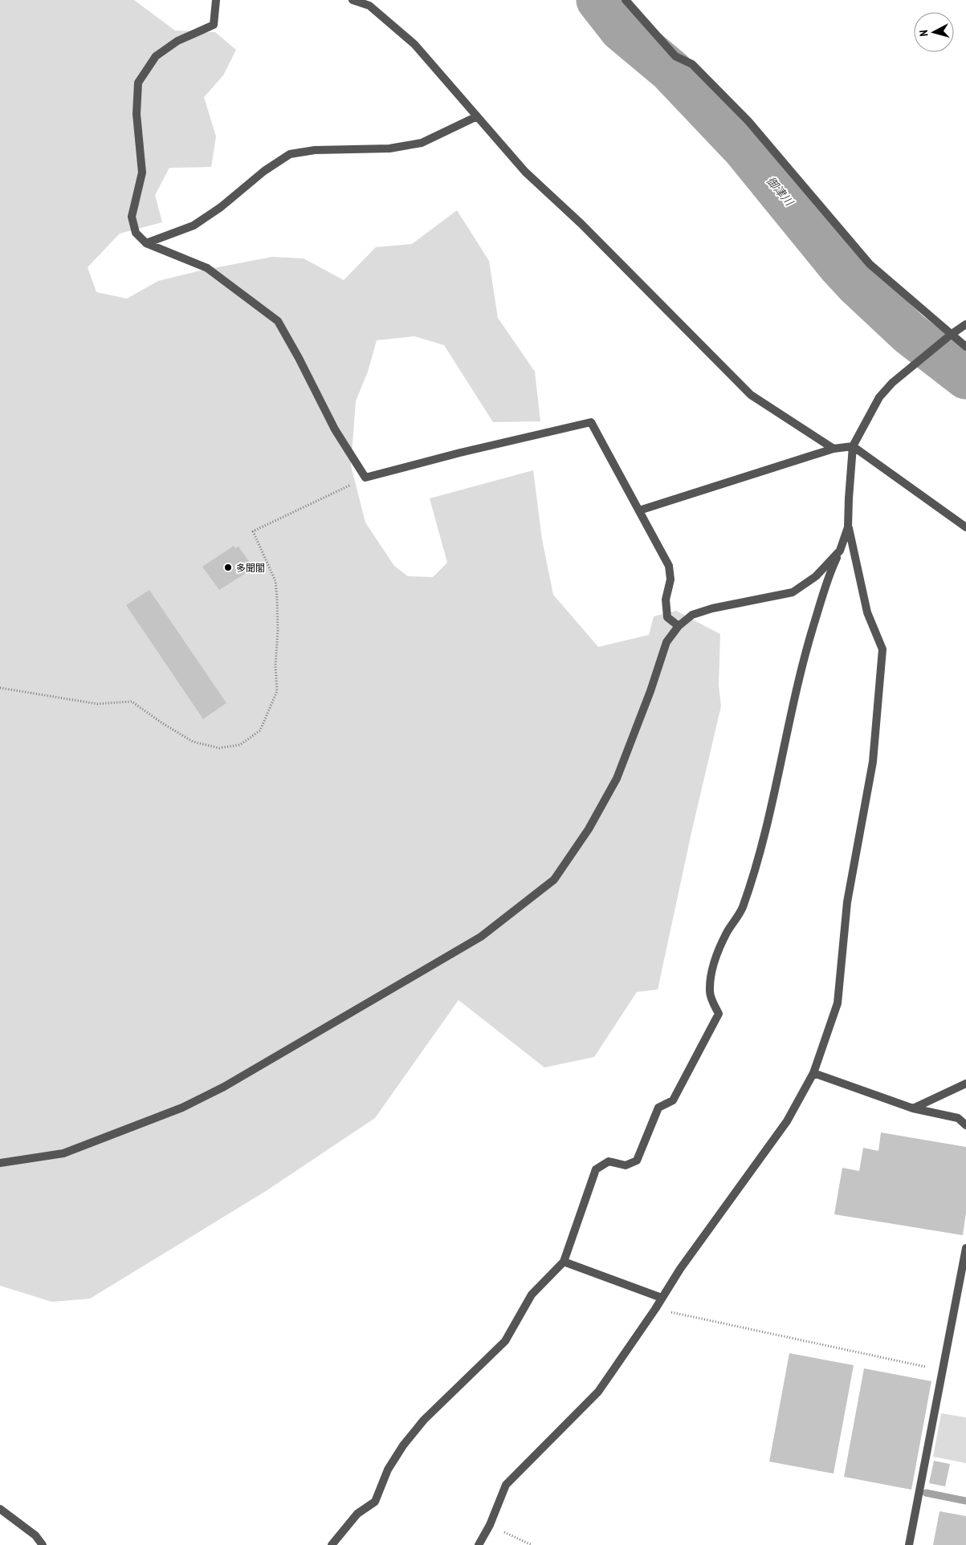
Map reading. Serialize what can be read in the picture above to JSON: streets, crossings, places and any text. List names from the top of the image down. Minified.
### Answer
{"water":["御津川"],"places":["多聞閣"],"north":"left"}
